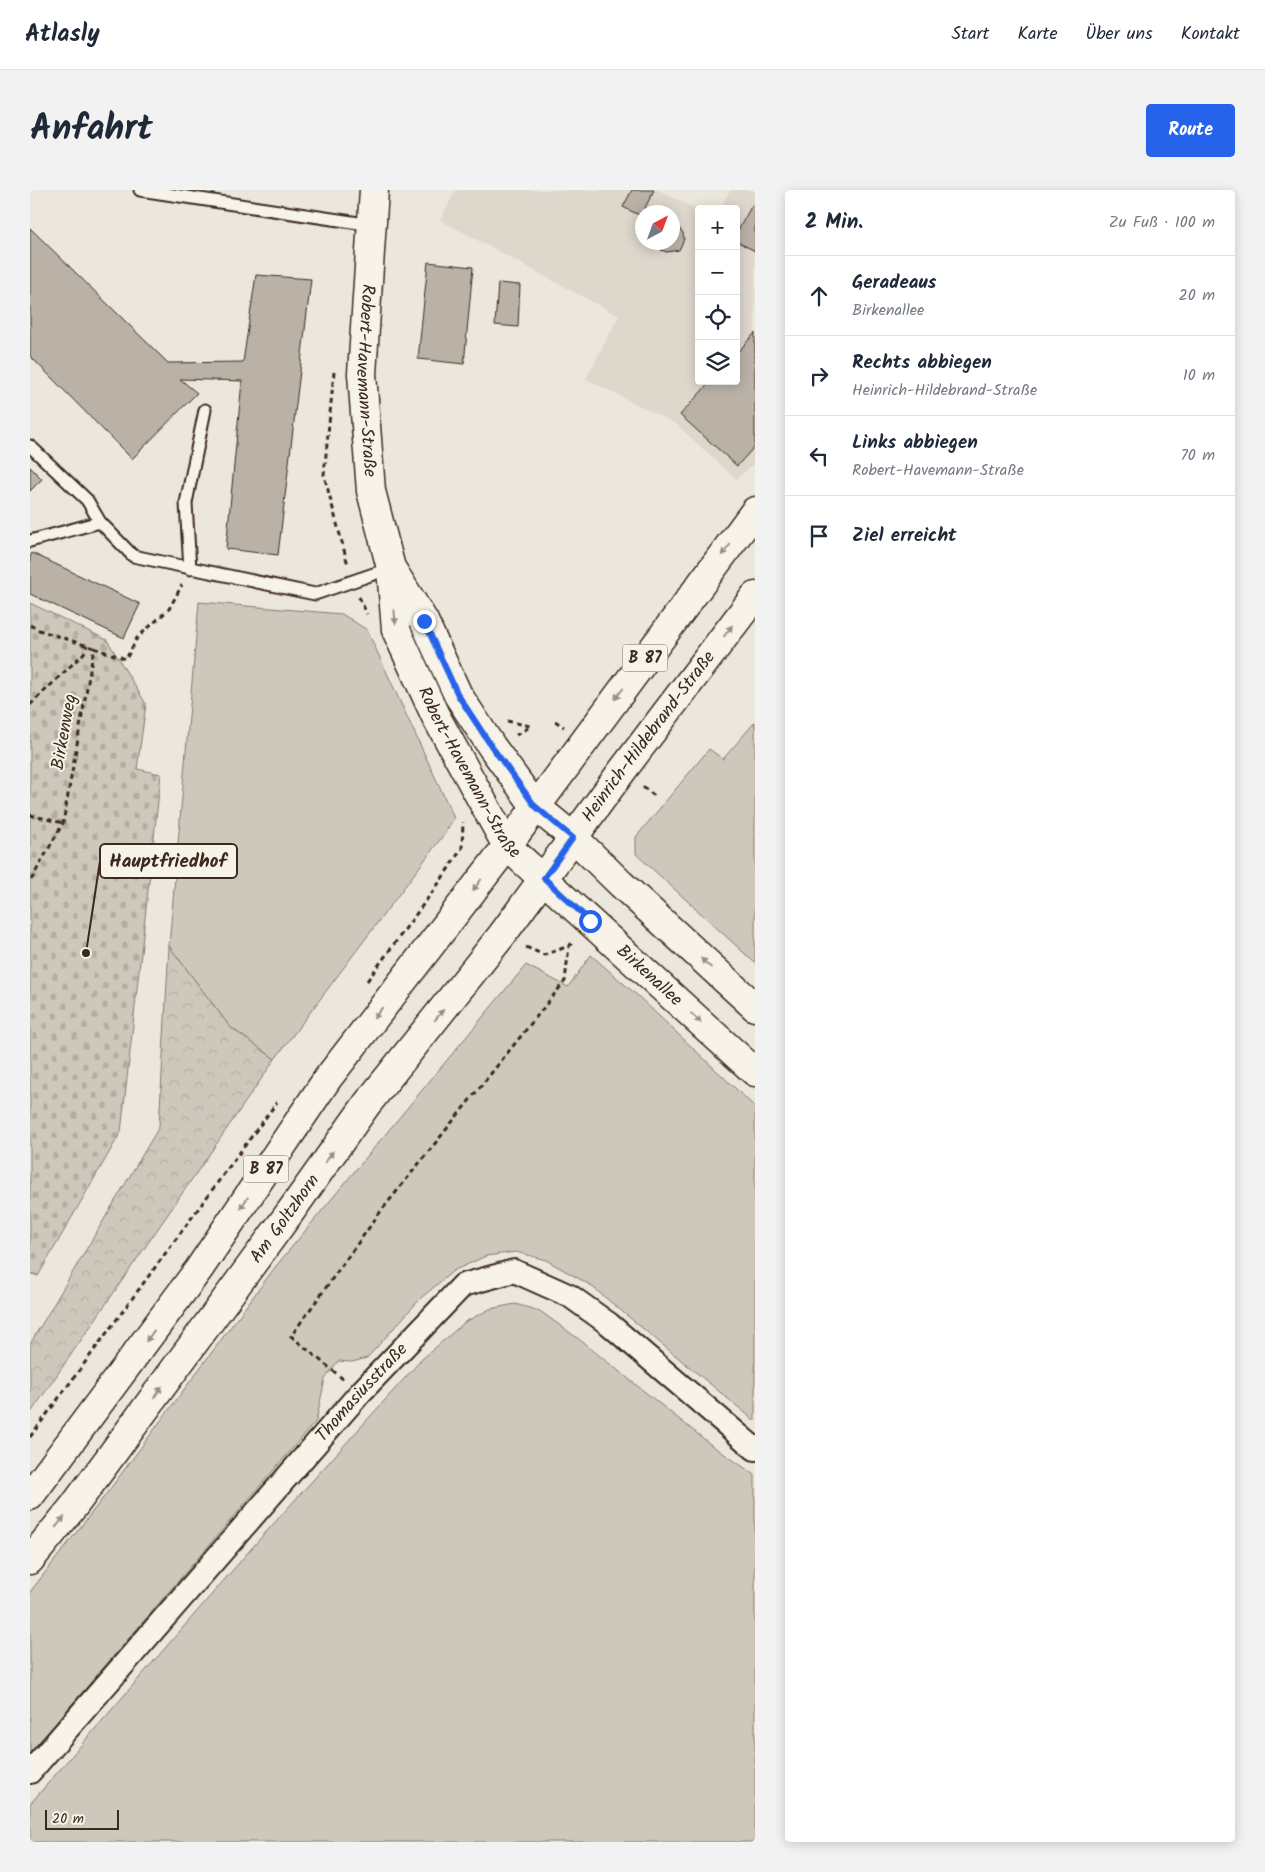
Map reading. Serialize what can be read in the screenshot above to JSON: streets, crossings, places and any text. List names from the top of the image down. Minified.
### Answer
{"streets":{"main road":["Robert-Havemann-Straße","B 87","Heinrich-Hildebrand-Straße","Birkenallee","Am Goltzhorn"],"street":["Thomasiusstraße"],"path":["Birkenweg"]},"crossings":[["Robert-Havemann-Straße","B 87"],["Robert-Havemann-Straße","Heinrich-Hildebrand-Straße"],["Robert-Havemann-Straße","Birkenallee"],["Robert-Havemann-Straße","Am Goltzhorn"],["Heinrich-Hildebrand-Straße","Birkenallee"],["Heinrich-Hildebrand-Straße","Am Goltzhorn"],["Birkenallee","Am Goltzhorn"]],"places":["Hauptfriedhof"],"scale_bar":"20 m","north":"top right","page":{"header":"Atlasly","nav":["Start","Karte","Über uns","Kontakt"],"title":"Anfahrt","buttons":"Route","heading":["2 Min.","Zu Fuß · 100 m"],"map_buttons":["+","−"],"list":[["Geradeaus","Birkenallee","20 m"],["Rechts abbiegen","Heinrich-Hildebrand-Straße","10 m"],["Links abbiegen","Robert-Havemann-Straße","70 m"],"Ziel erreicht"],"scale":"20 m"}}
